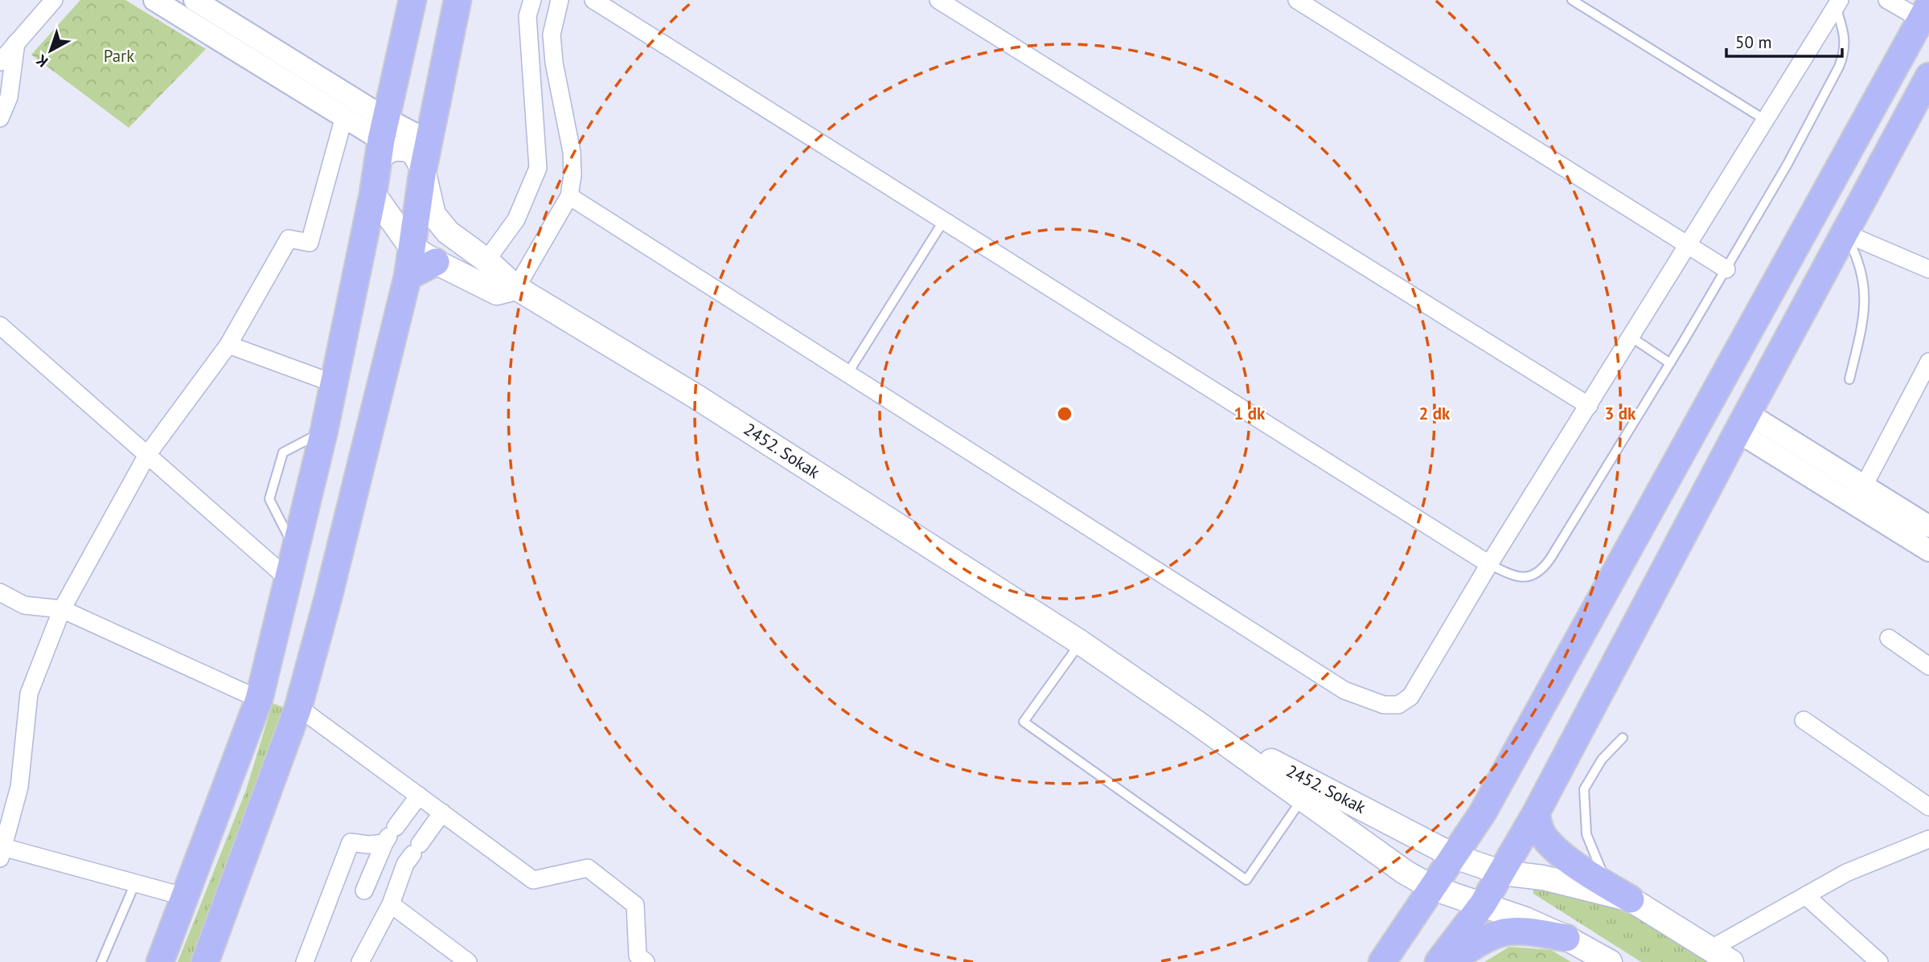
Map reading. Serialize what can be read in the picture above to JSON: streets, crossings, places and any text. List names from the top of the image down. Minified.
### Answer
{"streets":{"main road":["2452. Sokak"]},"parks":["Park"],"scale_bar":"50 m","north":"bottom left","rings":["1 dk","2 dk","3 dk"]}
